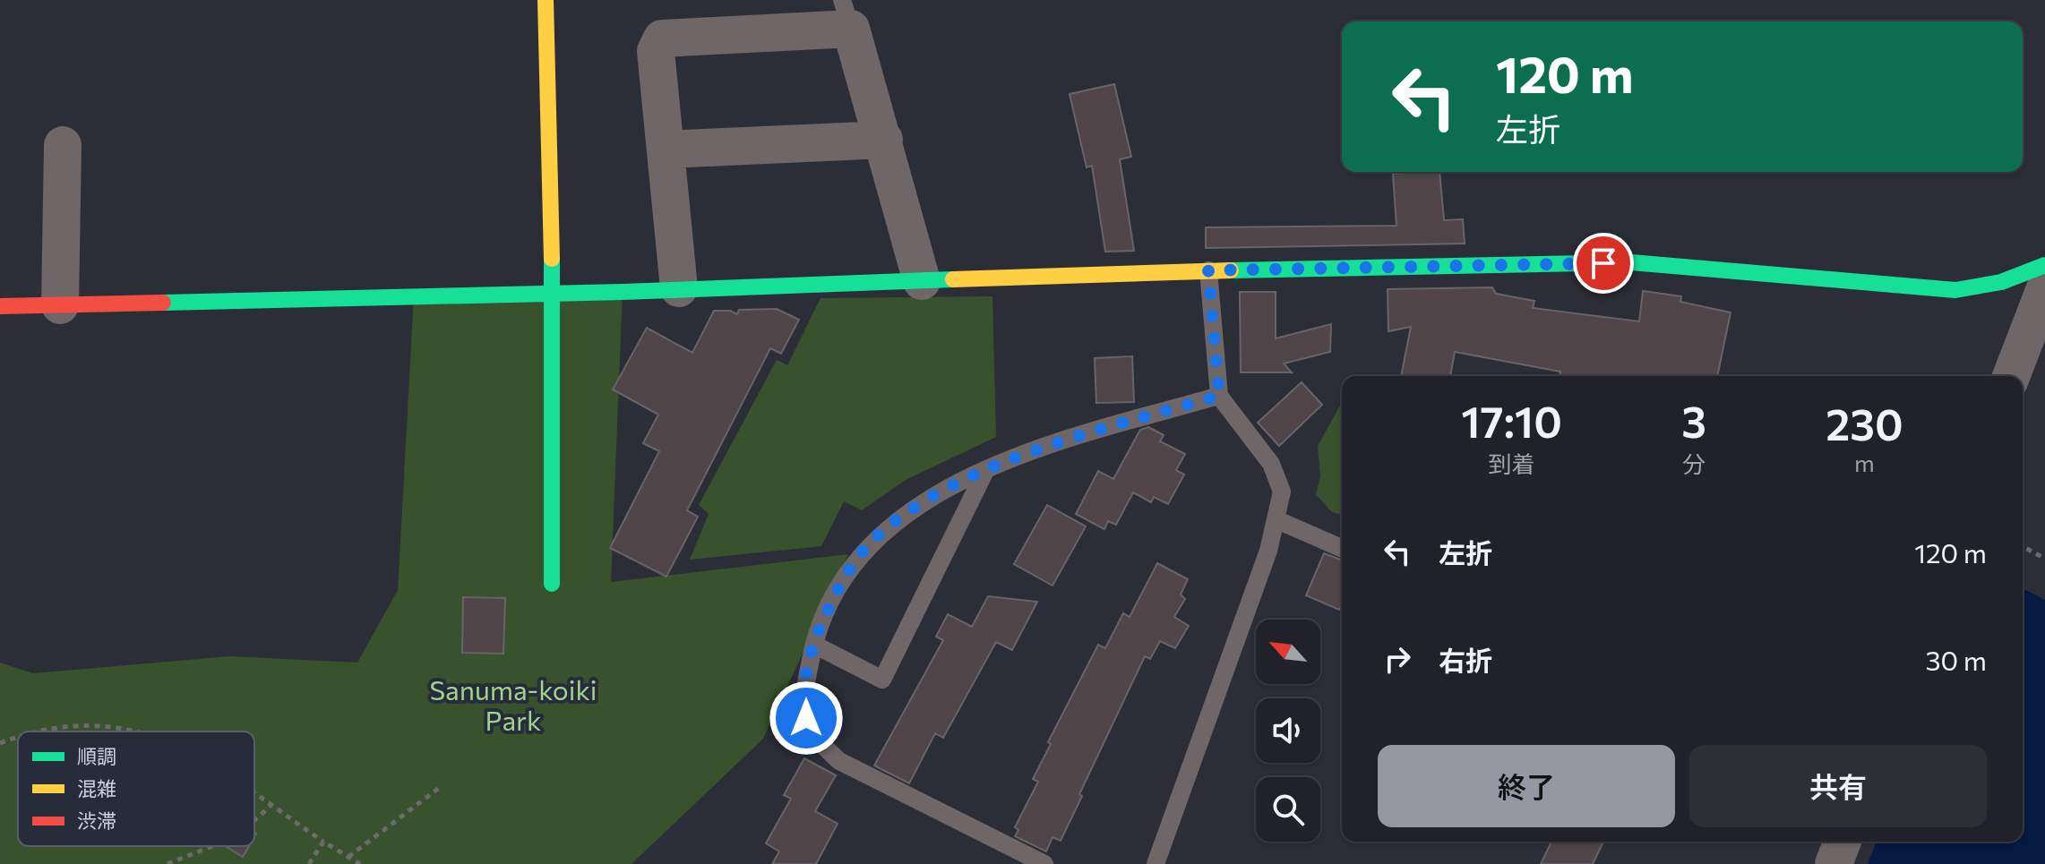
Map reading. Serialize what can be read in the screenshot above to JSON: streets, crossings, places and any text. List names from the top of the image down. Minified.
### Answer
{"parks":["Sanuma-koiki Park"],"legend":["順調","混雑","渋滞"],"north":"top left","page":{"turn":["120 m","左折"],"eta":["17:10","到着","3","分","230","m"],"list":[{"name":"左折","value":"120 m"},{"name":"右折","value":"30 m"}],"buttons":["終了","共有"]}}
